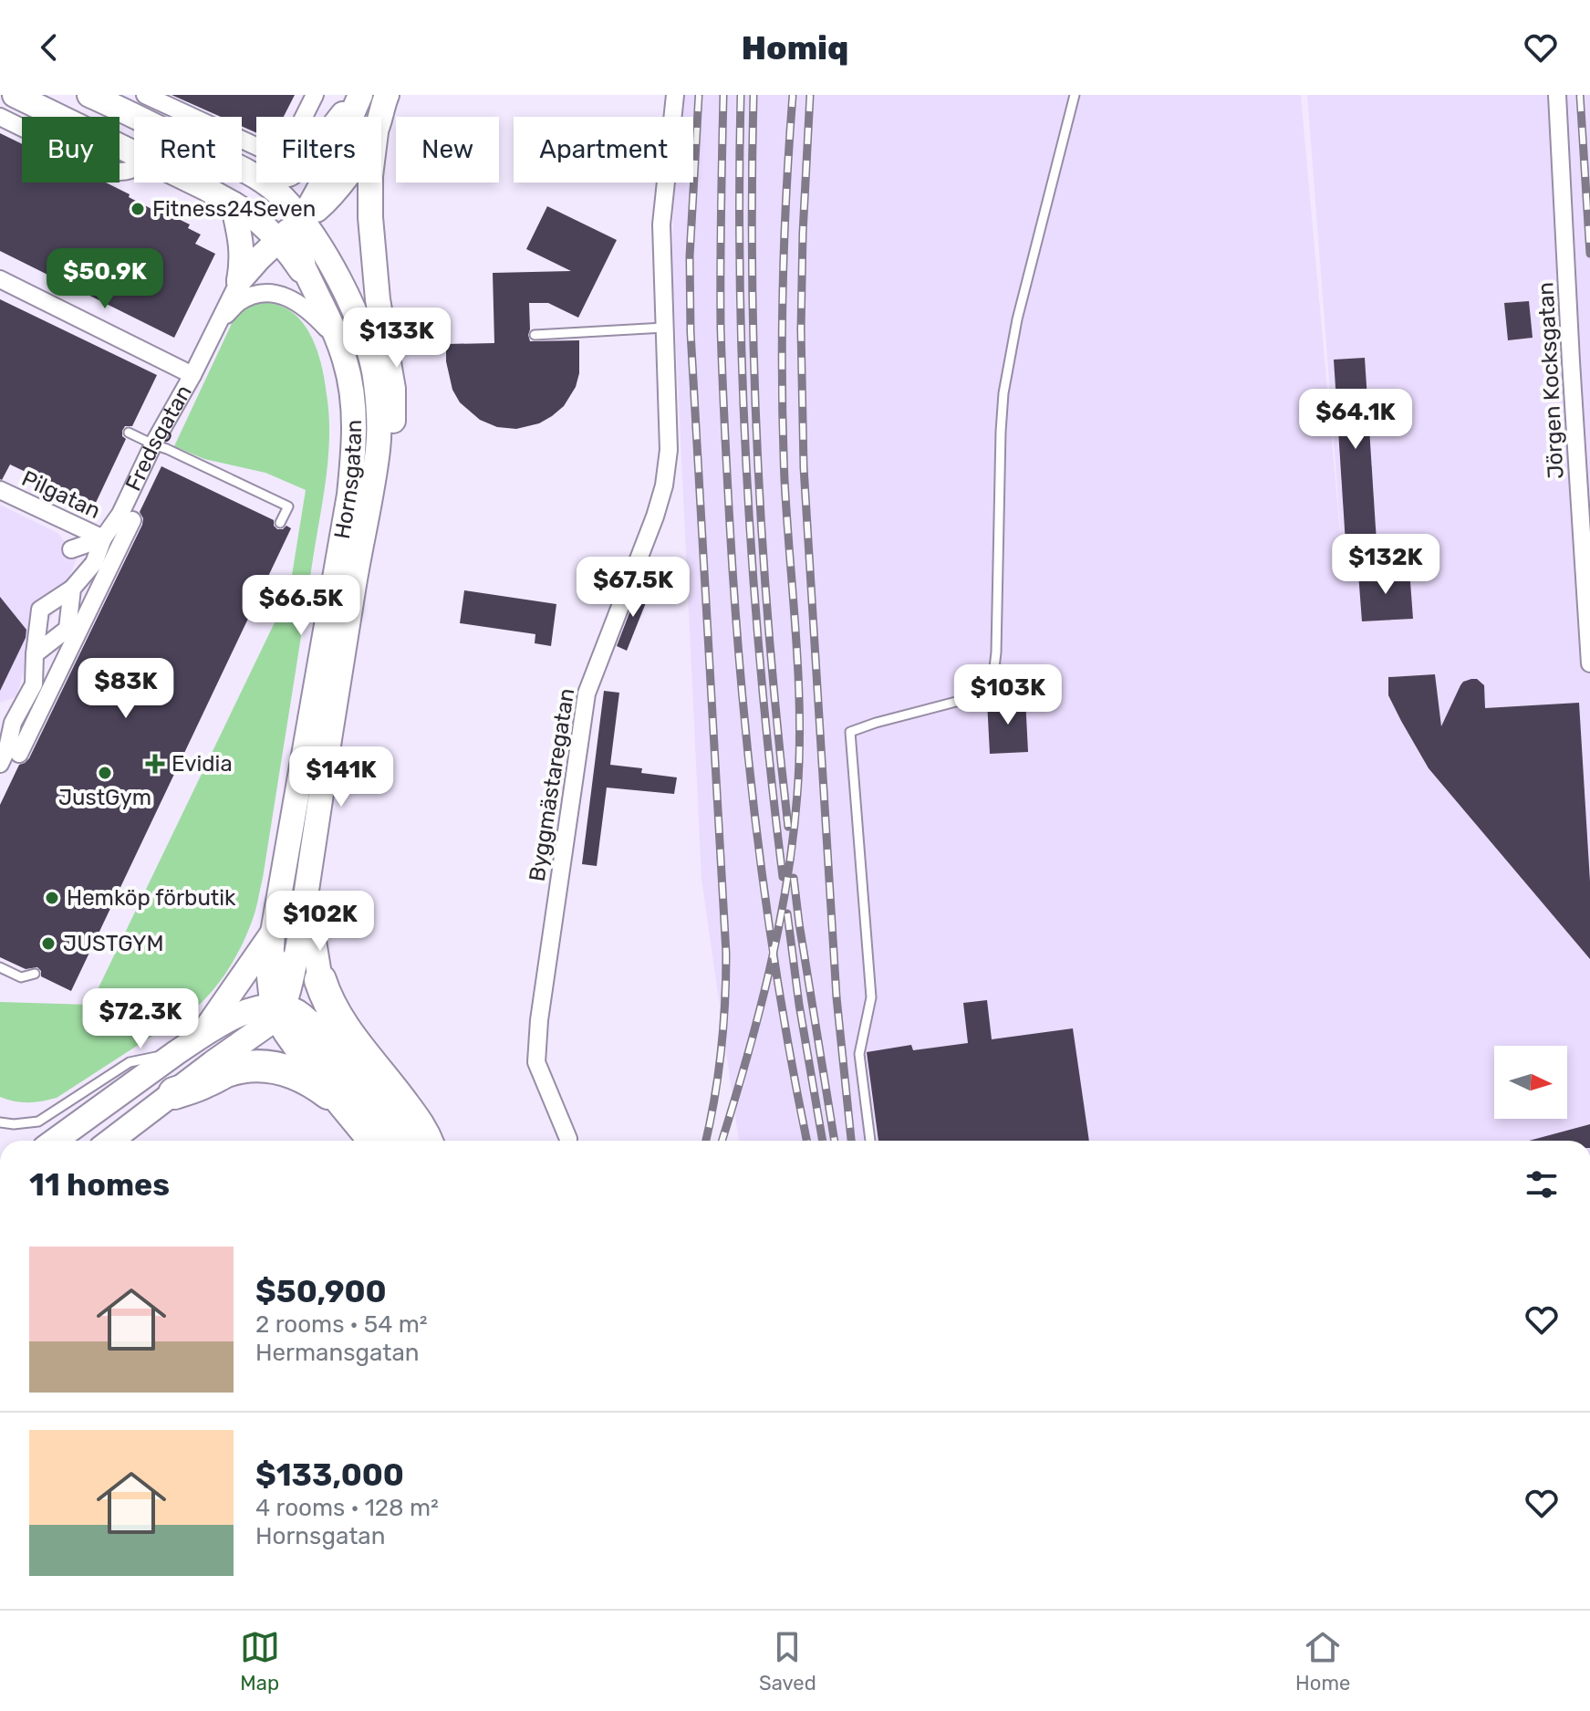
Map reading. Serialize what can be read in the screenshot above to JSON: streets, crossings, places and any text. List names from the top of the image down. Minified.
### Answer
{"streets":{"main road":["Hornsgatan"],"street":["Jörgen Kocksgatan","Fredsgatan","Pilgatan","Byggmästaregatan"]},"crossings":[["Fredsgatan","Pilgatan"]],"places":{"other":["Fitness24Seven","JustGym","Hemköp förbutik","JUSTGYM"],"health":["Evidia"]},"north":"right","page":{"header":"Homiq","chip":["Buy","Rent","Filters","New","Apartment"],"price":["$50.9K","$133K","$64.1K","$132K","$67.5K","$66.5K","$83K","$103K","$141K","$102K","$72.3K"],"heading":"11 homes","list":[{"name":"$50,900","note":"2 rooms · 54 m² · Hermansgatan"},{"name":"$133,000","note":"4 rooms · 128 m² · Hornsgatan"}],"tabs":["Map","Saved","Home"]}}
